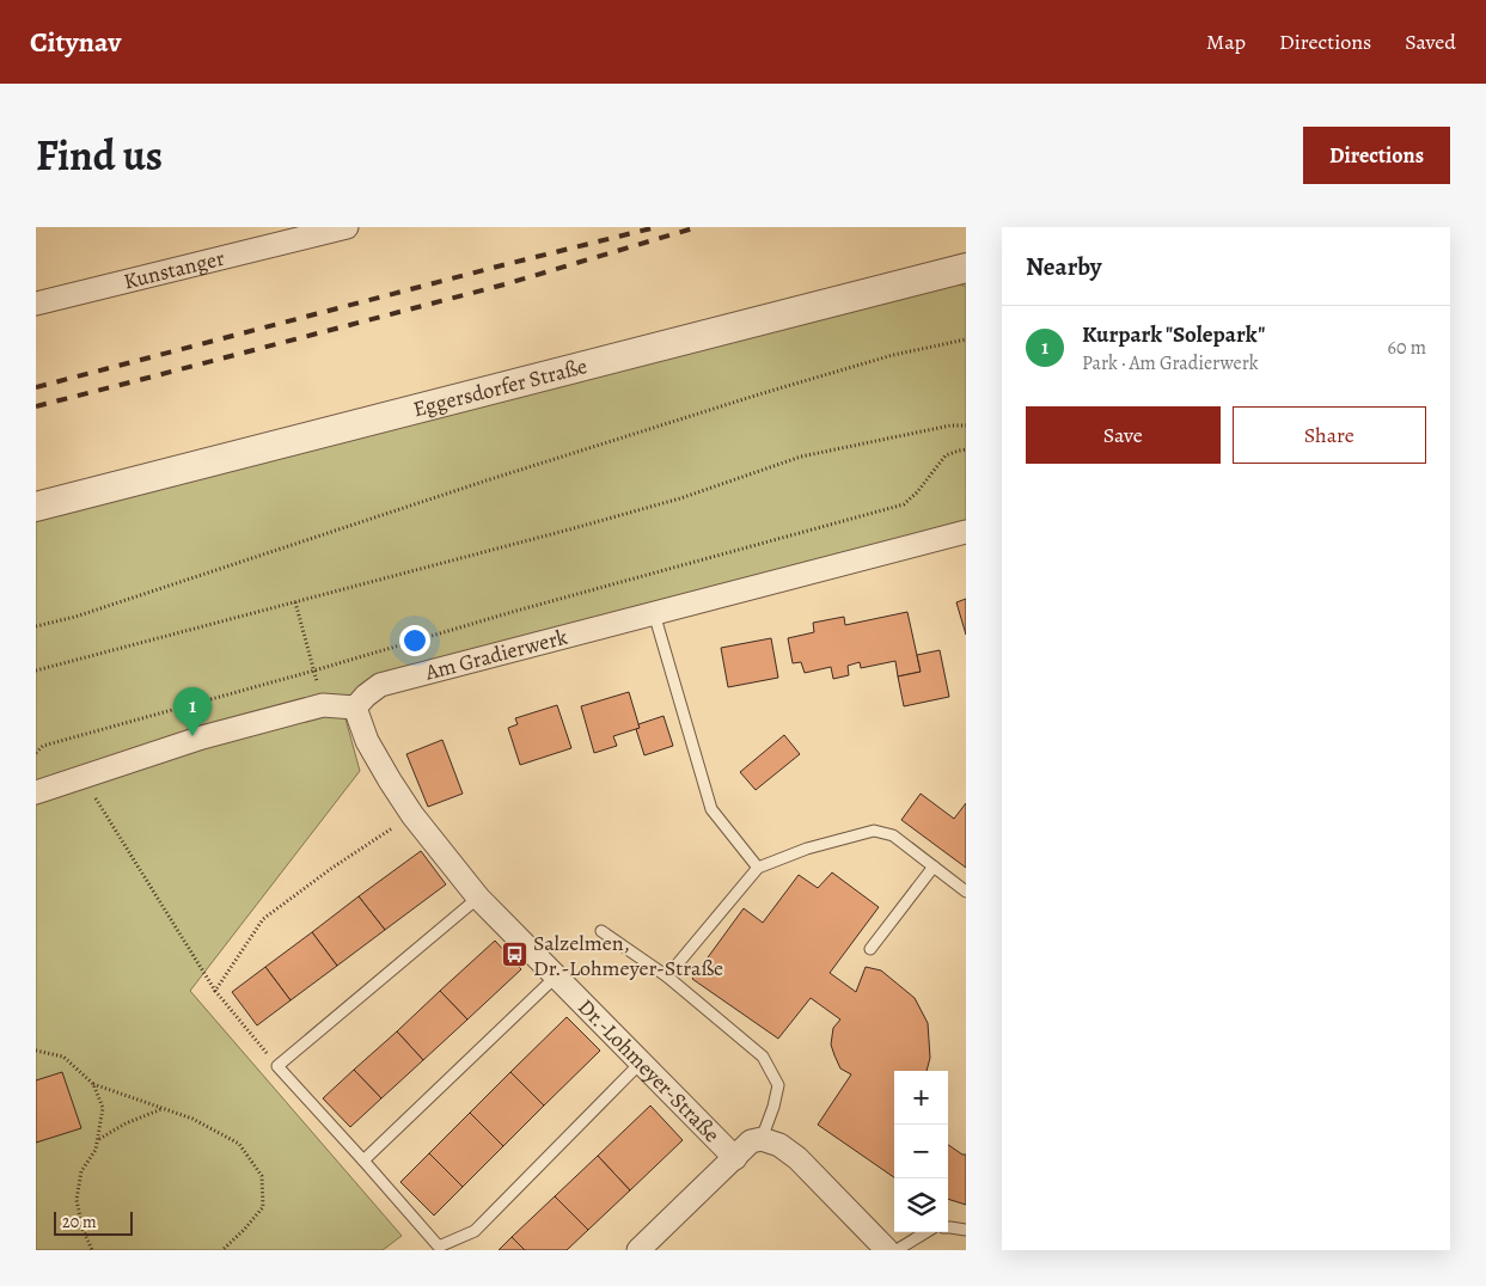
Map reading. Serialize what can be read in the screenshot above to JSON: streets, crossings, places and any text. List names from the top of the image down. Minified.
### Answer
{"streets":{"street":["Kunstanger","Eggersdorfer Straße","Am Gradierwerk","Dr.-Lohmeyer-Straße"]},"crossings":[["Am Gradierwerk","Dr.-Lohmeyer-Straße"]],"places":{"bus stop":["Salzelmen, Dr.-Lohmeyer-Straße"]},"scale_bar":"20 m","page":{"header":"Citynav","nav":["Map","Directions","Saved"],"title":"Find us","buttons":["Directions",["Save","Share"]],"heading":"Nearby","list":[{"mark":"1","name":"Kurpark \"Solepark\"","note":"Park · Am Gradierwerk","value":"60 m"}],"pins":"1","map_buttons":["+","−"],"scale":"20 m"}}
